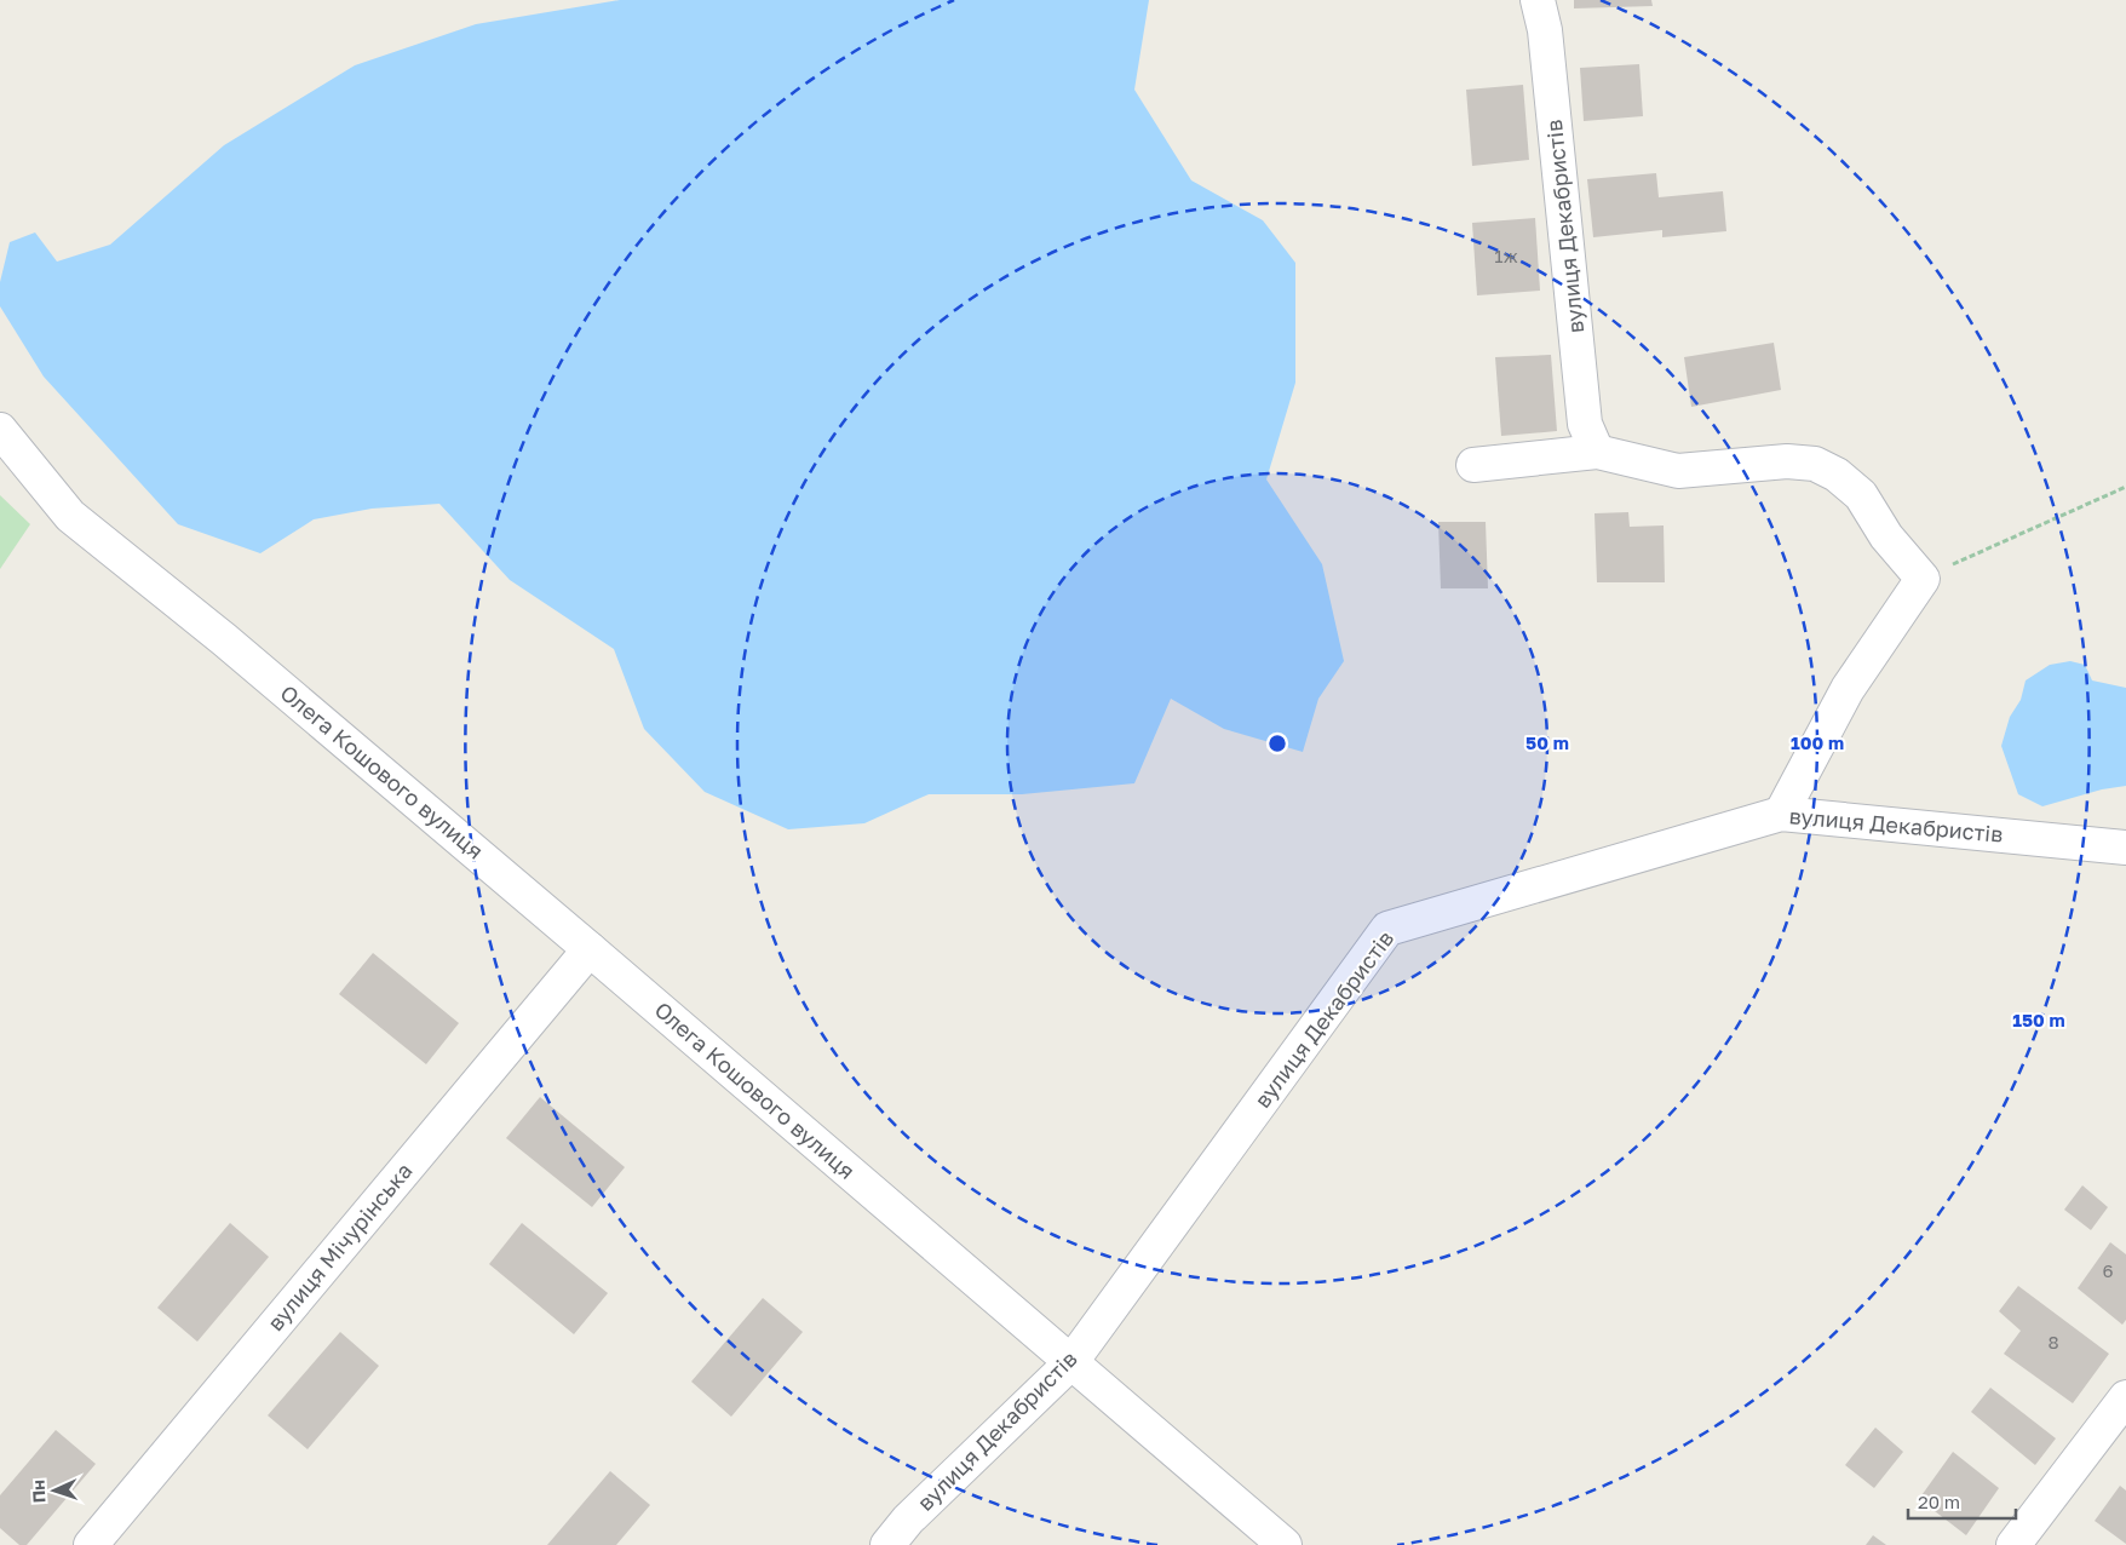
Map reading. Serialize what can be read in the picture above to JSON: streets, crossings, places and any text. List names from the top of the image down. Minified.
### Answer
{"streets":{"street":["вулиця Декабристів","Олега Кошового вулиця","вулиця Мічурінська"]},"crossings":[["вулиця Декабристів","Олега Кошового вулиця"],["Олега Кошового вулиця","вулиця Мічурінська"]],"house_numbers":["1ж","6","8"],"scale_bar":"20 m","north":"left","rings":["50 m","100 m","150 m"]}
